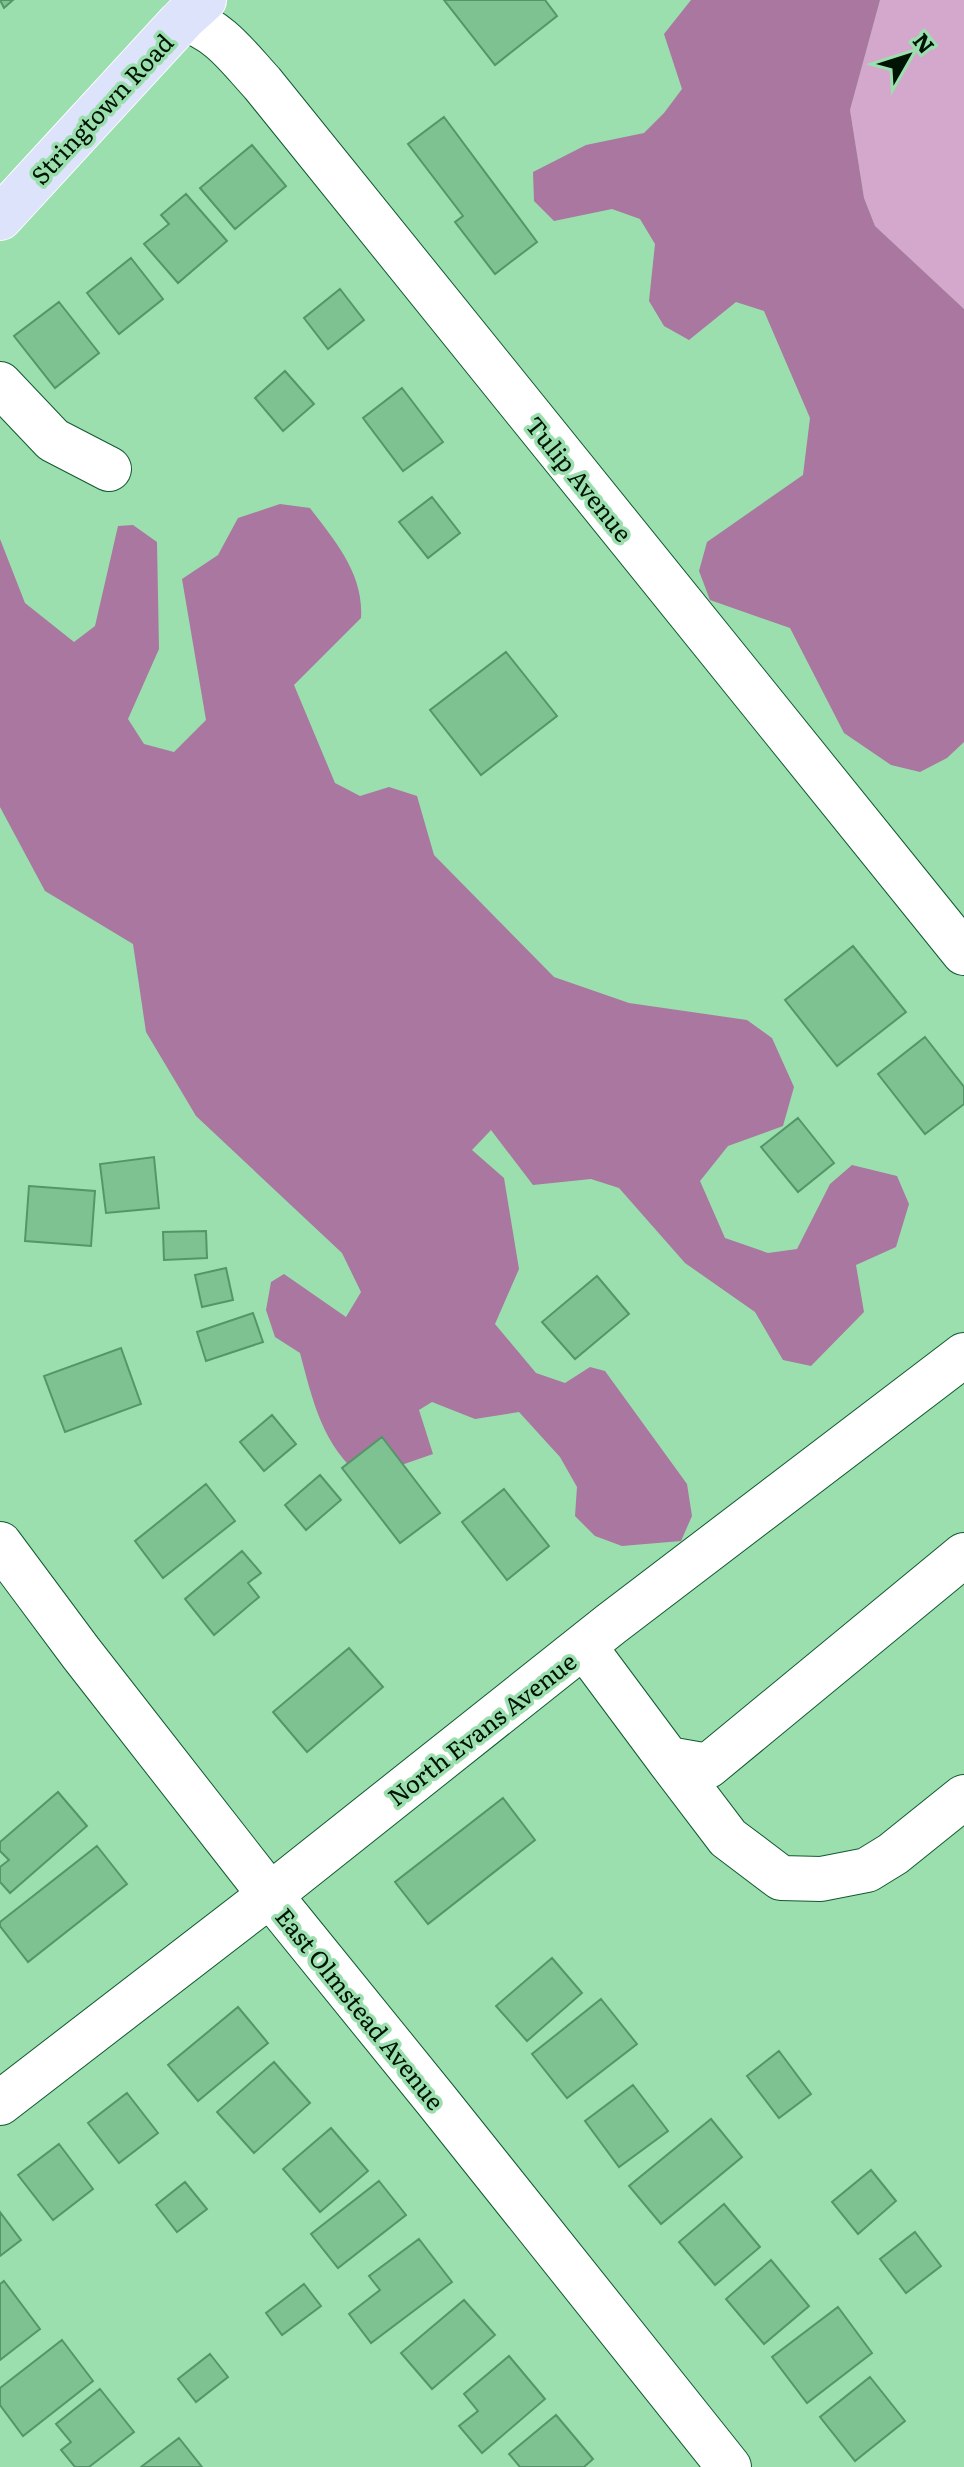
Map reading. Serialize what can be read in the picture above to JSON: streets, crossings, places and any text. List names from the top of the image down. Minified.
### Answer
{"streets":{"main road":["Stringtown Road"],"street":["Tulip Avenue","North Evans Avenue","East Olmstead Avenue"]},"crossings":[["Stringtown Road","Tulip Avenue"],["North Evans Avenue","East Olmstead Avenue"]],"north":"top right"}
